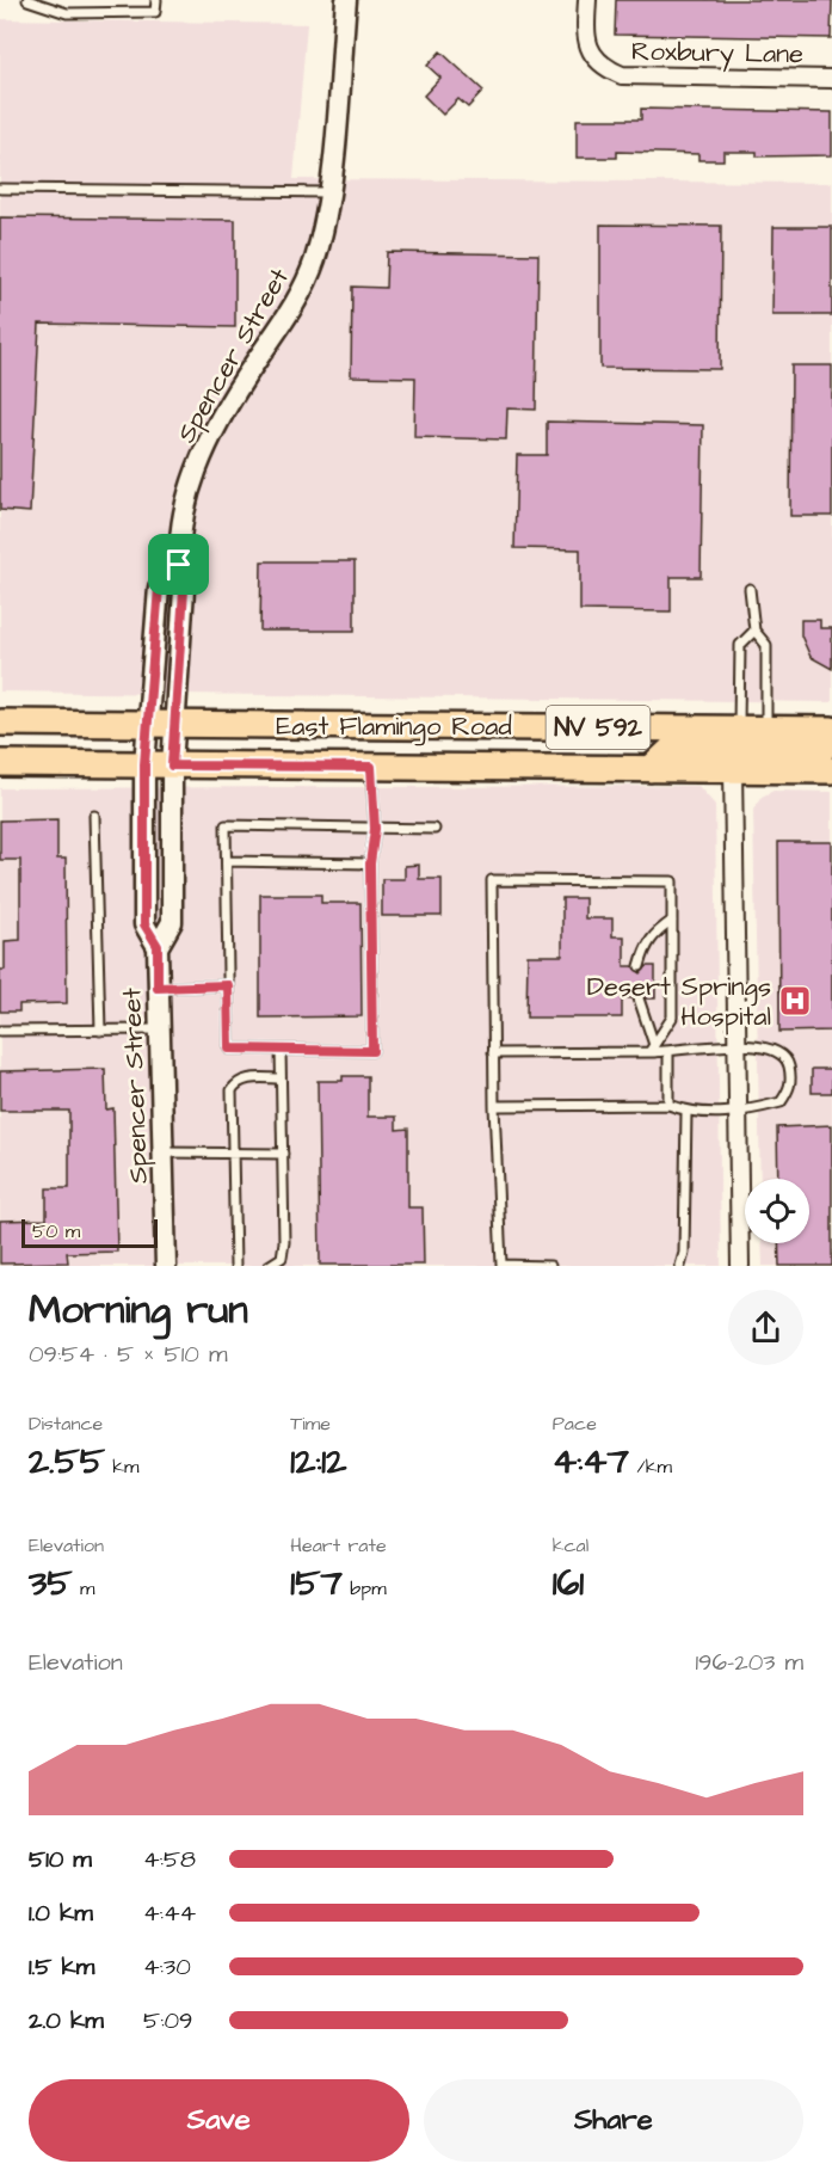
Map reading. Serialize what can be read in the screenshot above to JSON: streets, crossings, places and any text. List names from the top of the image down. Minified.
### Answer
{"streets":{"main road":["East Flamingo Road","NV 592"],"street":["Roxbury Lane","Spencer Street"]},"crossings":[["Spencer Street","East Flamingo Road"]],"places":{"hospital":["Desert Springs Hospital"]},"scale_bar":"50 m","page":{"scale":"50 m","heading":["Morning run","09:54 · 5 × 510 m"],"stats":[["Distance","2.55 km"],["Time","12:12"],["Pace","4:47 /km"],["Elevation","35 m"],["Heart rate","157 bpm"],["kcal","161"]],"chart":["Elevation","196–203 m"],"list":[{"name":"510 m","note":"4:58"},{"name":"1.0 km","note":"4:44"},{"name":"1.5 km","note":"4:30"},{"name":"2.0 km","note":"5:09"}],"buttons":["Save","Share"]}}
